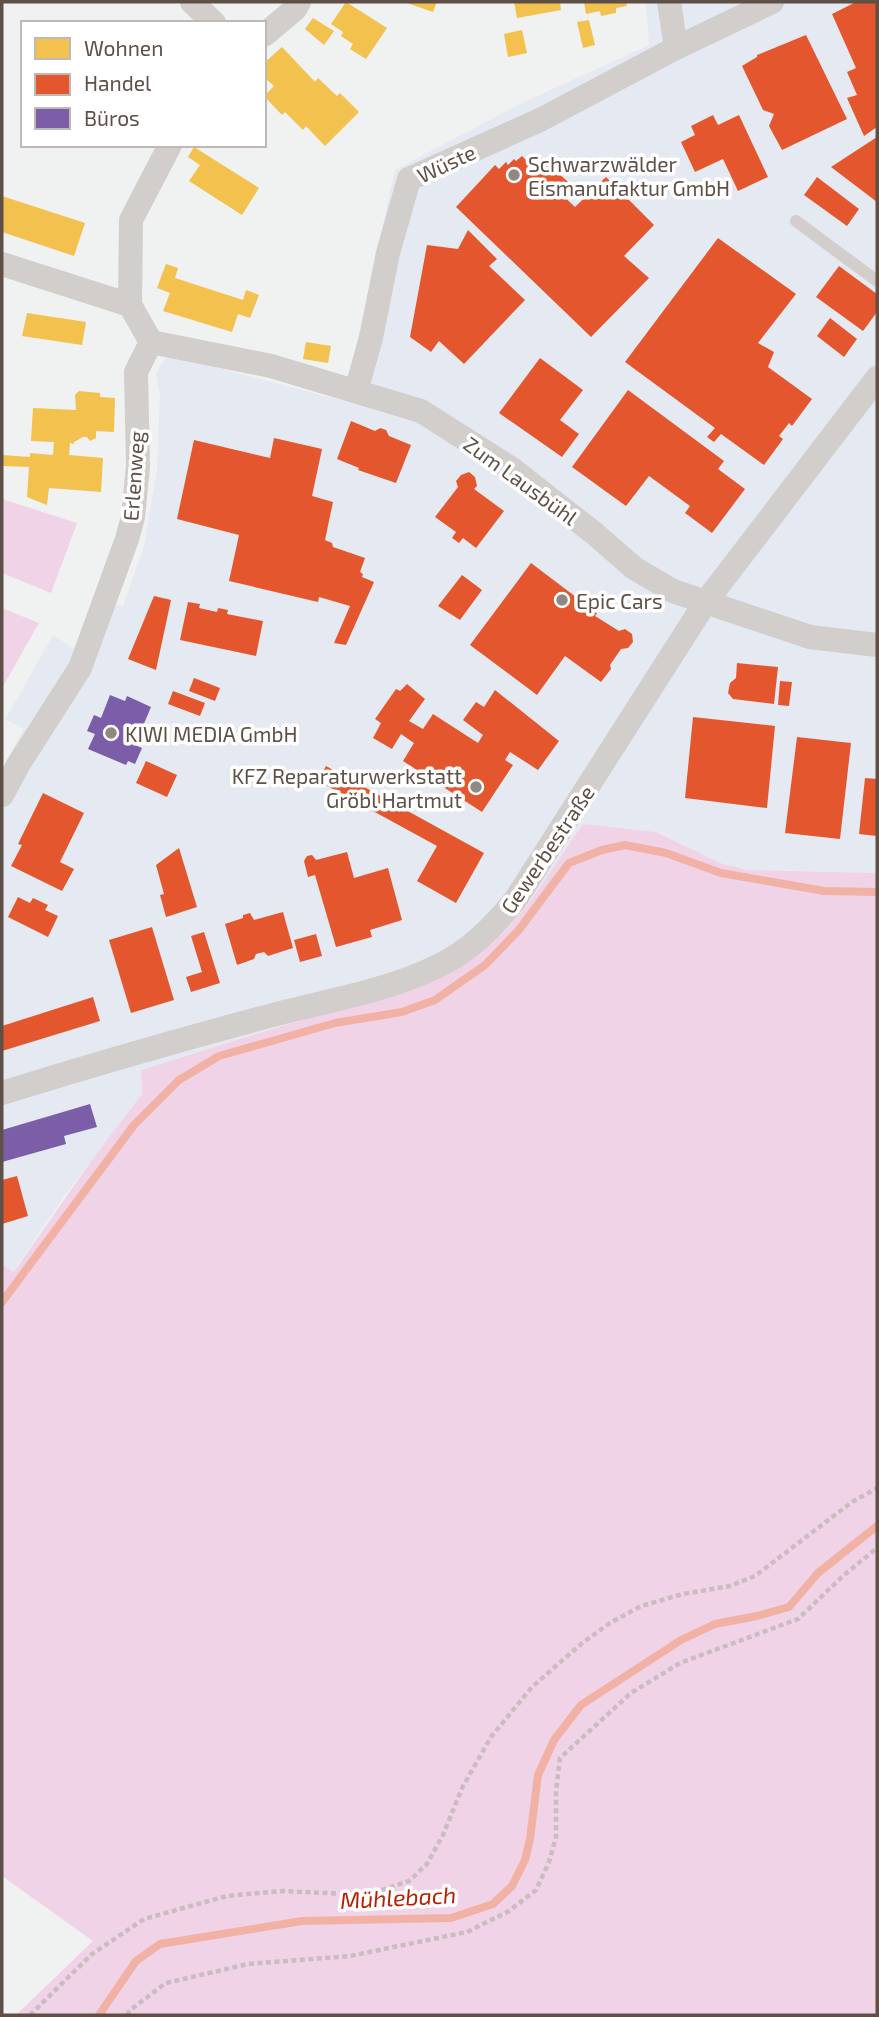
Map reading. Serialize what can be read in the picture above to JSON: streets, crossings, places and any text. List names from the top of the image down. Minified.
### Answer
{"streets":{"street":["Wüste","Erlenweg","Zum Lausbühl","Gewerbestraße"]},"crossings":[["Wüste","Zum Lausbühl"],["Erlenweg","Zum Lausbühl"],["Zum Lausbühl","Gewerbestraße"]],"water":["Mühlebach"],"places":["Schwarzwälder Eismanufaktur GmbH","Epic Cars","KIWI MEDIA GmbH","KFZ Reparaturwerkstatt Gröbl Hartmut"],"legend":["Wohnen","Handel","Büros"]}
